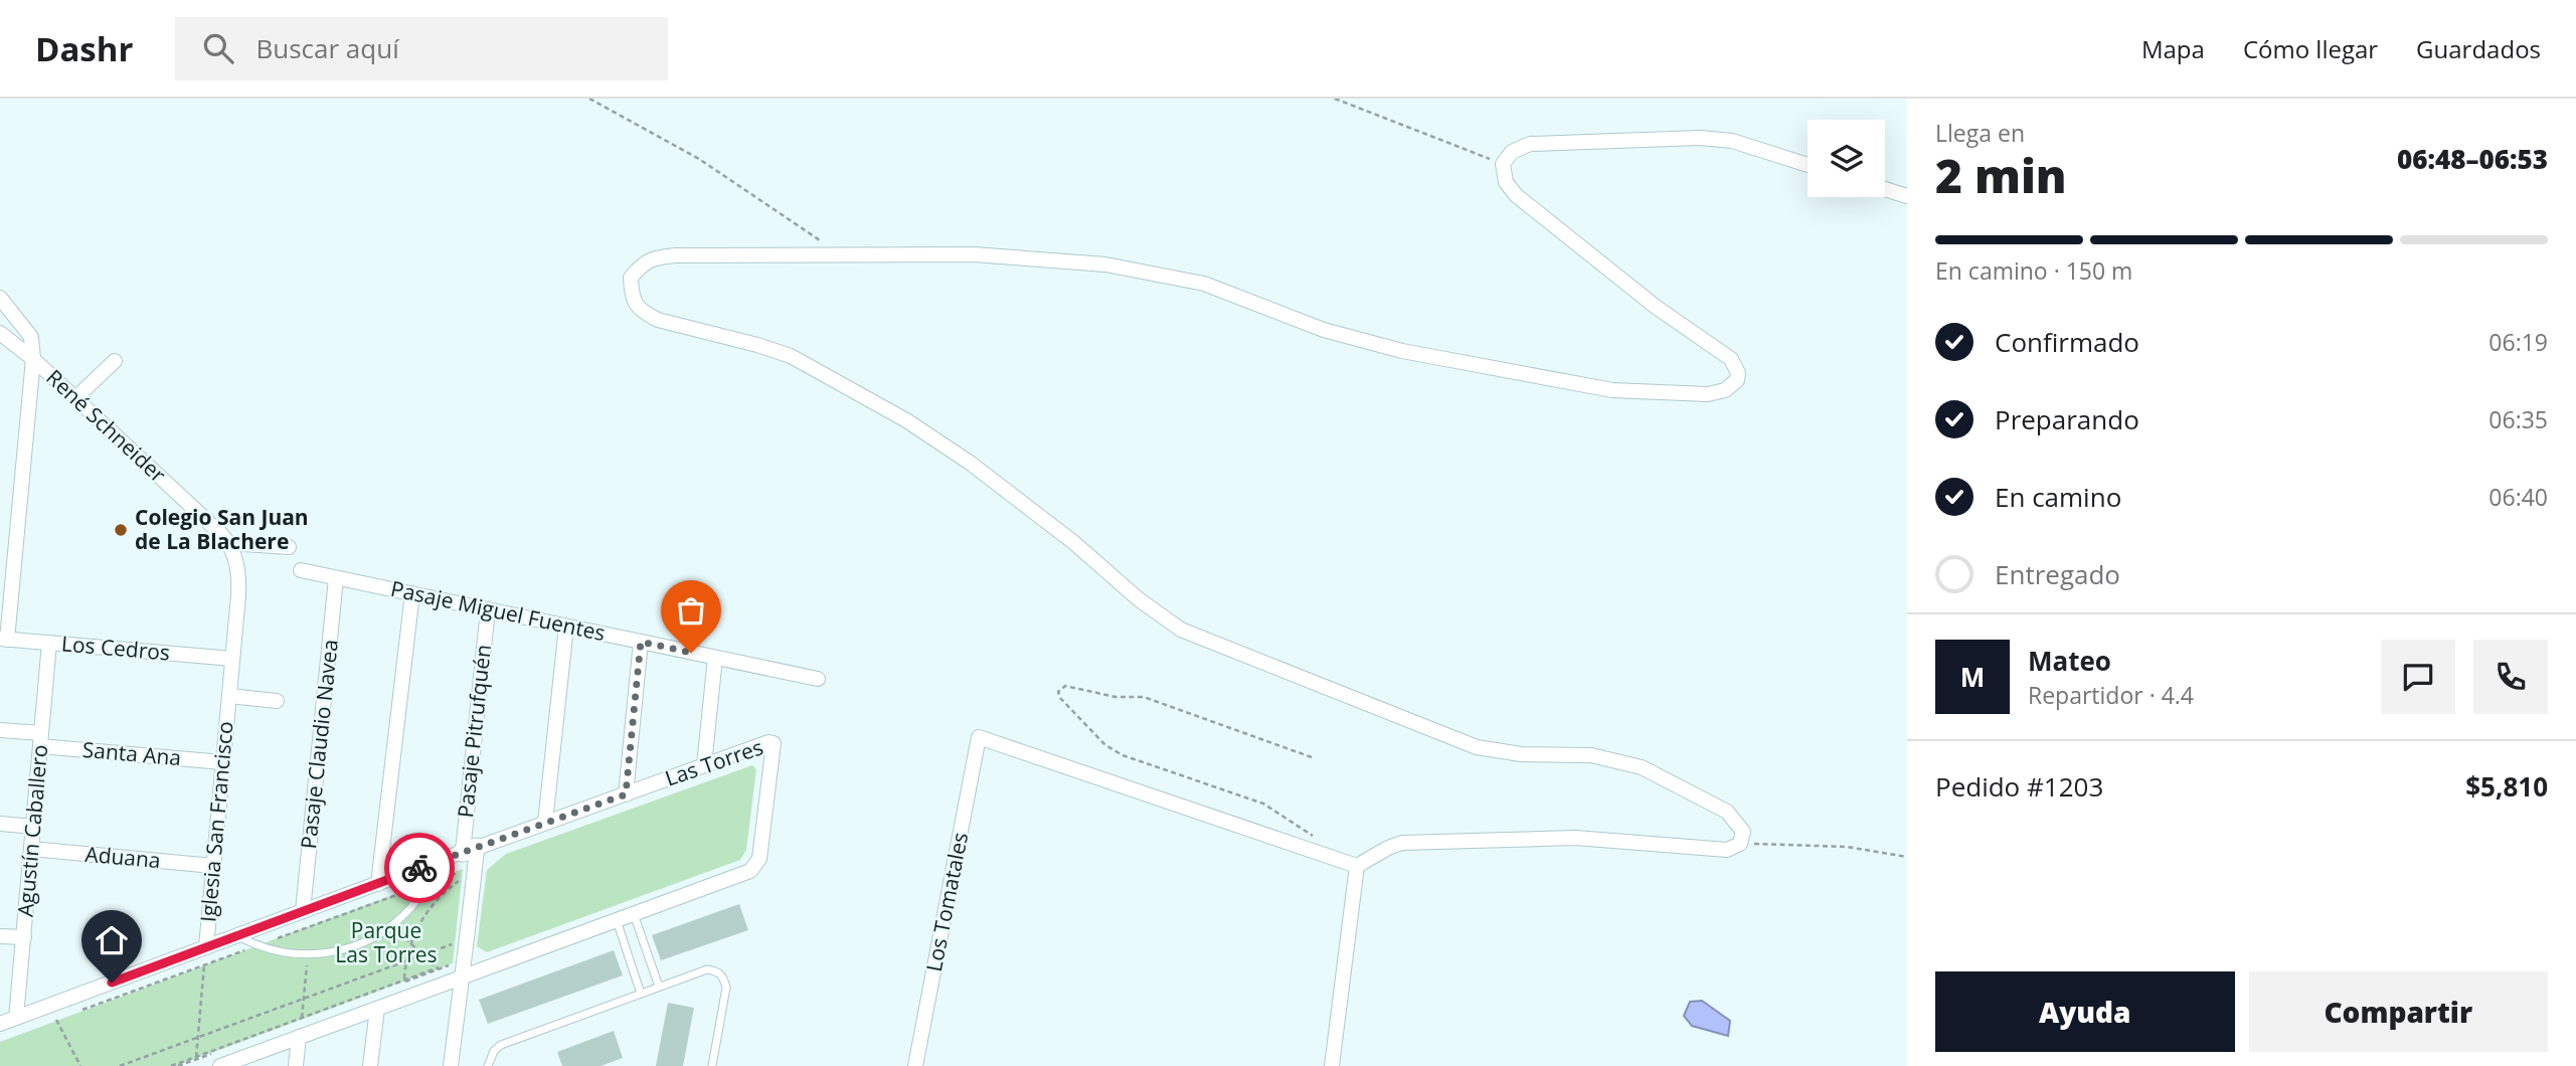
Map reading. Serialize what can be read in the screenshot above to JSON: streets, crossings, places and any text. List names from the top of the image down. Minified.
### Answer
{"streets":{"street":["René Schneider","Pasaje Miguel Fuentes","Los Cedros","Pasaje Pitrufquén","Pasaje Claudio Navea","Santa Ana","Las Torres","Iglesia San Francisco","Agustín Caballero","Aduana","Los Tomatales"]},"crossings":[["René Schneider","Iglesia San Francisco"],["Pasaje Miguel Fuentes","Pasaje Pitrufquén"],["Pasaje Miguel Fuentes","Pasaje Claudio Navea"],["Los Cedros","Iglesia San Francisco"],["Los Cedros","Agustín Caballero"],["Pasaje Pitrufquén","Las Torres"],["Pasaje Claudio Navea","Las Torres"],["Santa Ana","Iglesia San Francisco"],["Santa Ana","Agustín Caballero"],["Las Torres","Iglesia San Francisco"],["Las Torres","Agustín Caballero"],["Iglesia San Francisco","Aduana"],["Agustín Caballero","Aduana"]],"parks":["Parque Las Torres"],"places":["Colegio San Juan de La Blachere"],"page":{"header":"Dashr","search":"Buscar aquí","nav":["Mapa","Cómo llegar","Guardados"],"heading":["2 min","Llega en","06:48–06:53"],"panel":["Mateo","Repartidor · 4.4","Pedido #1203","$5,810"],"bar":"En camino · 150 m","list":[["Confirmado","06:19"],["Preparando","06:35"],["En camino","06:40"],"Entregado"],"round":"M","buttons":["Ayuda","Compartir"]}}
